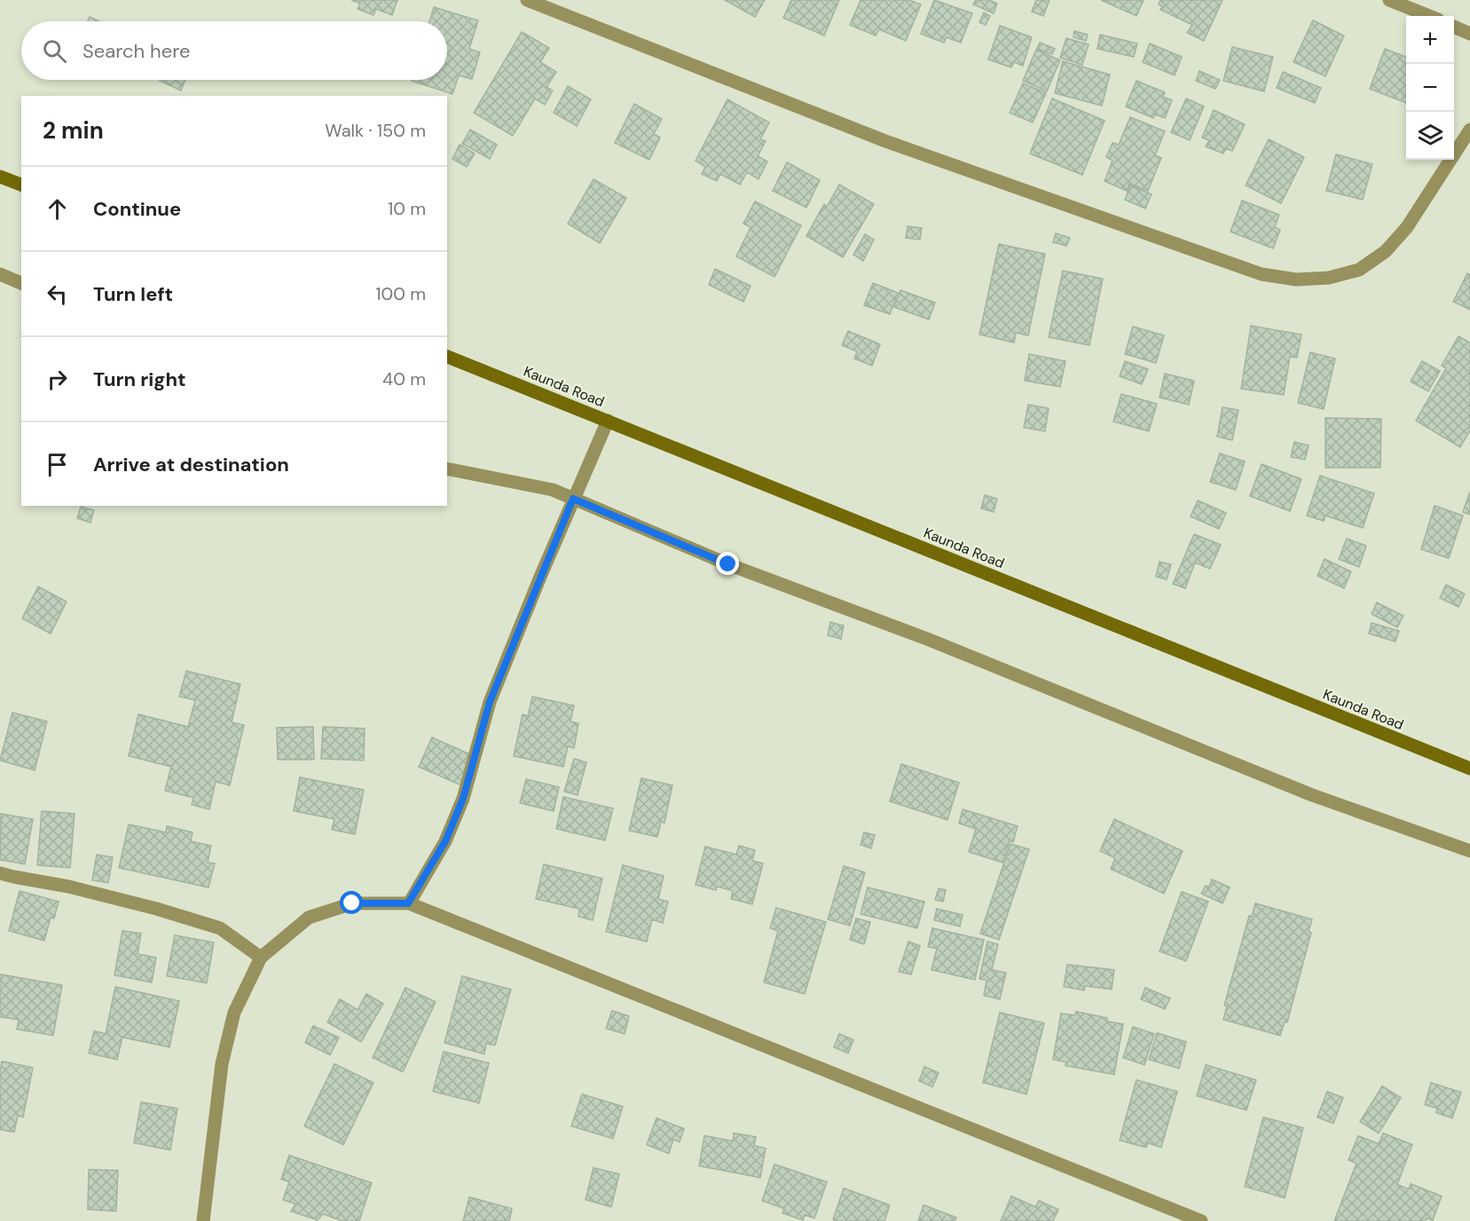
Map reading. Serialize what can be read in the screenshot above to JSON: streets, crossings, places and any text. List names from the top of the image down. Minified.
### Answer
{"streets":{"main road":["Kaunda Road"]},"page":{"map_buttons":["+","−"],"search":"Search here","heading":["2 min","Walk · 150 m"],"list":[["Continue","10 m"],["Turn left","100 m"],["Turn right","40 m"],"Arrive at destination"]}}
